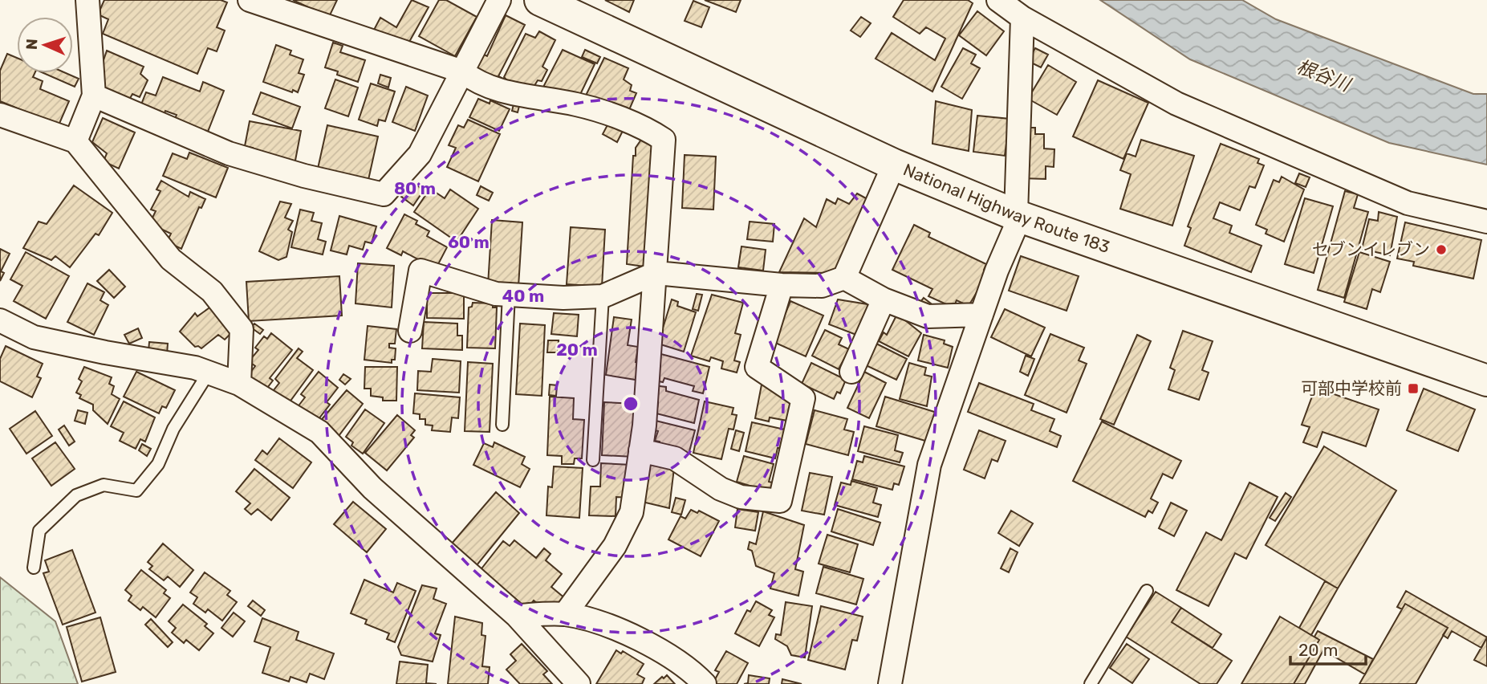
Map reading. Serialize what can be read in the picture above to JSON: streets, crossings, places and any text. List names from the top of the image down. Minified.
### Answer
{"streets":{"highway":["National Highway Route 183"]},"water":["根谷川"],"places":{"other":["セブンイレブン"],"transit":["可部中学校前"]},"scale_bar":"20 m","north":"left","rings":["80 m","60 m","40 m","20 m"]}
